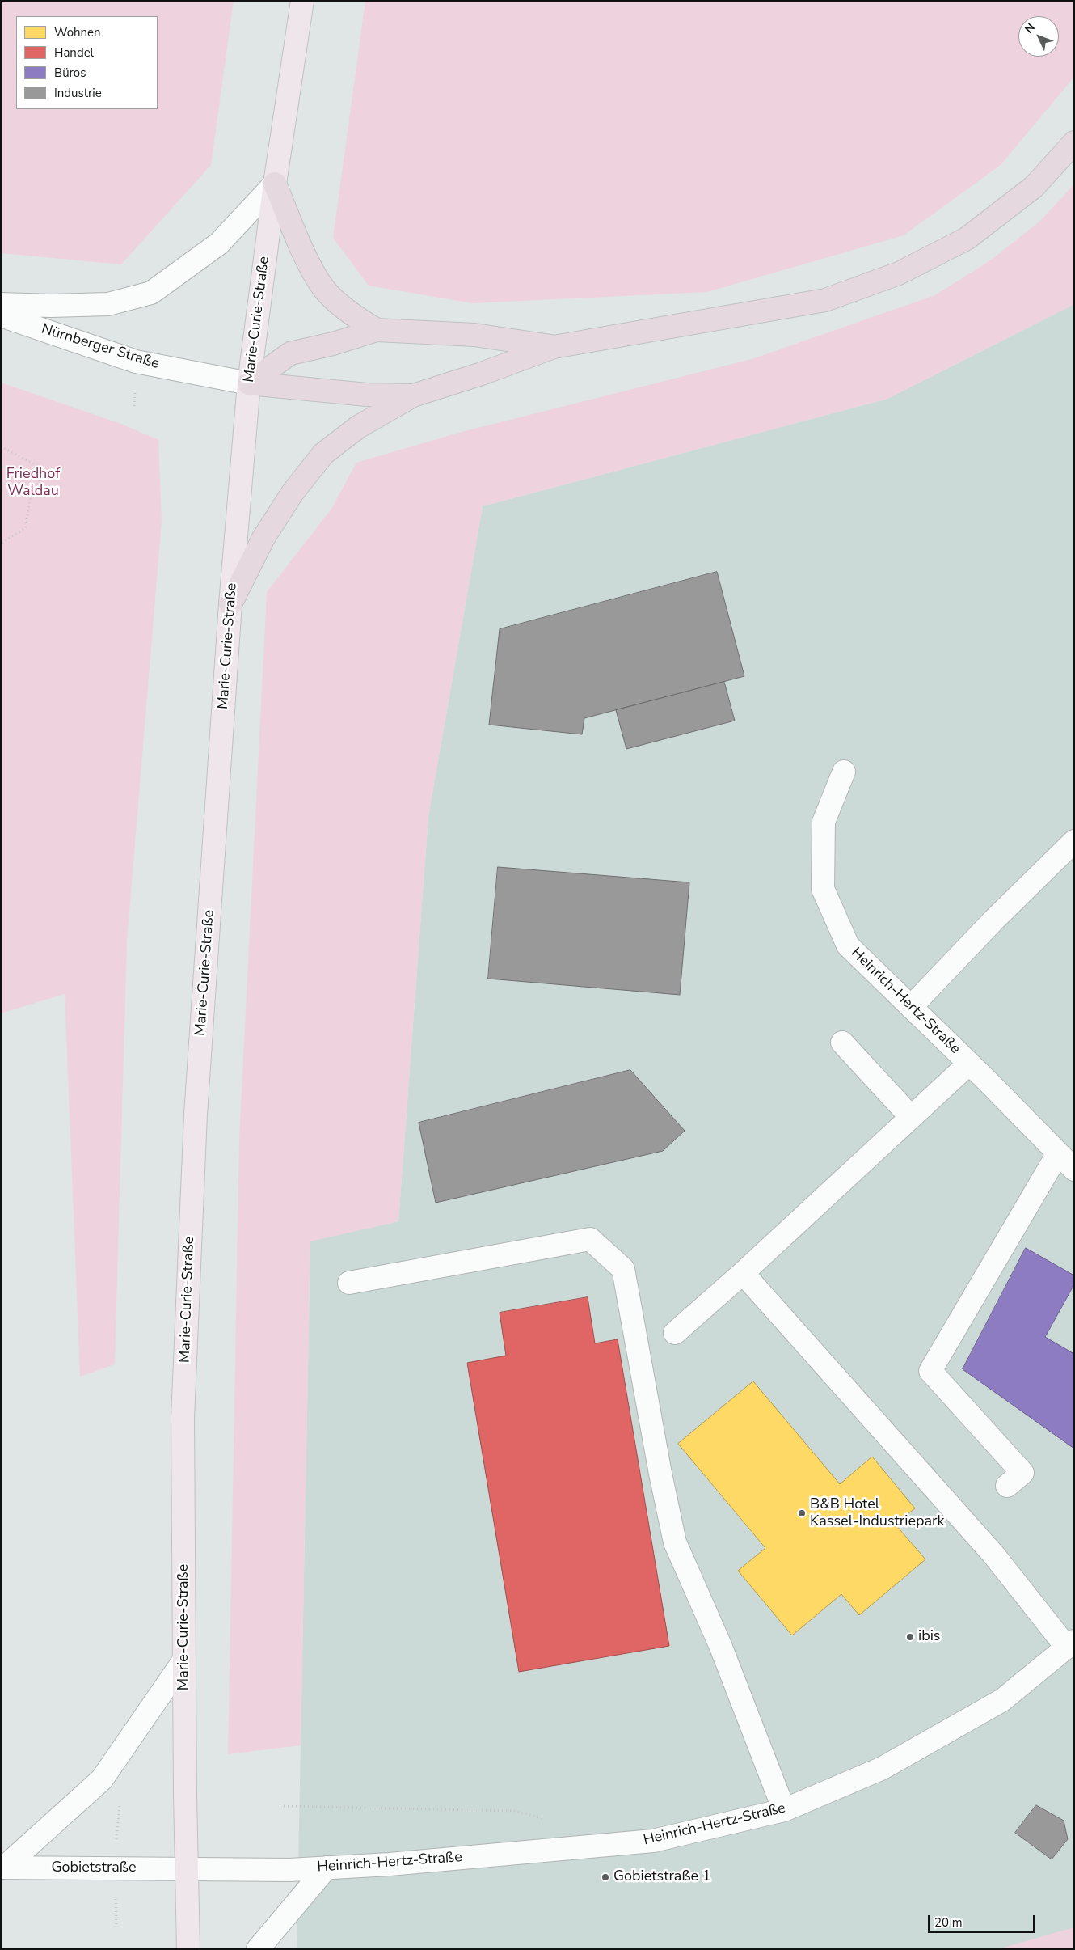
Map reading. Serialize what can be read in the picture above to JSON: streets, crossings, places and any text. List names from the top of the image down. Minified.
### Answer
{"streets":{"main road":["Marie-Curie-Straße"],"street":["Nürnberger Straße","Heinrich-Hertz-Straße","Gobietstraße"]},"crossings":[["Marie-Curie-Straße","Nürnberger Straße"],["Marie-Curie-Straße","Heinrich-Hertz-Straße"],["Marie-Curie-Straße","Gobietstraße"],["Heinrich-Hertz-Straße","Gobietstraße"]],"parks":["Friedhof Waldau"],"places":["B&B Hotel Kassel-Industriepark","ibis","Gobietstraße 1"],"legend":["Wohnen","Handel","Büros","Industrie"],"scale_bar":"20 m","north":"top left"}
